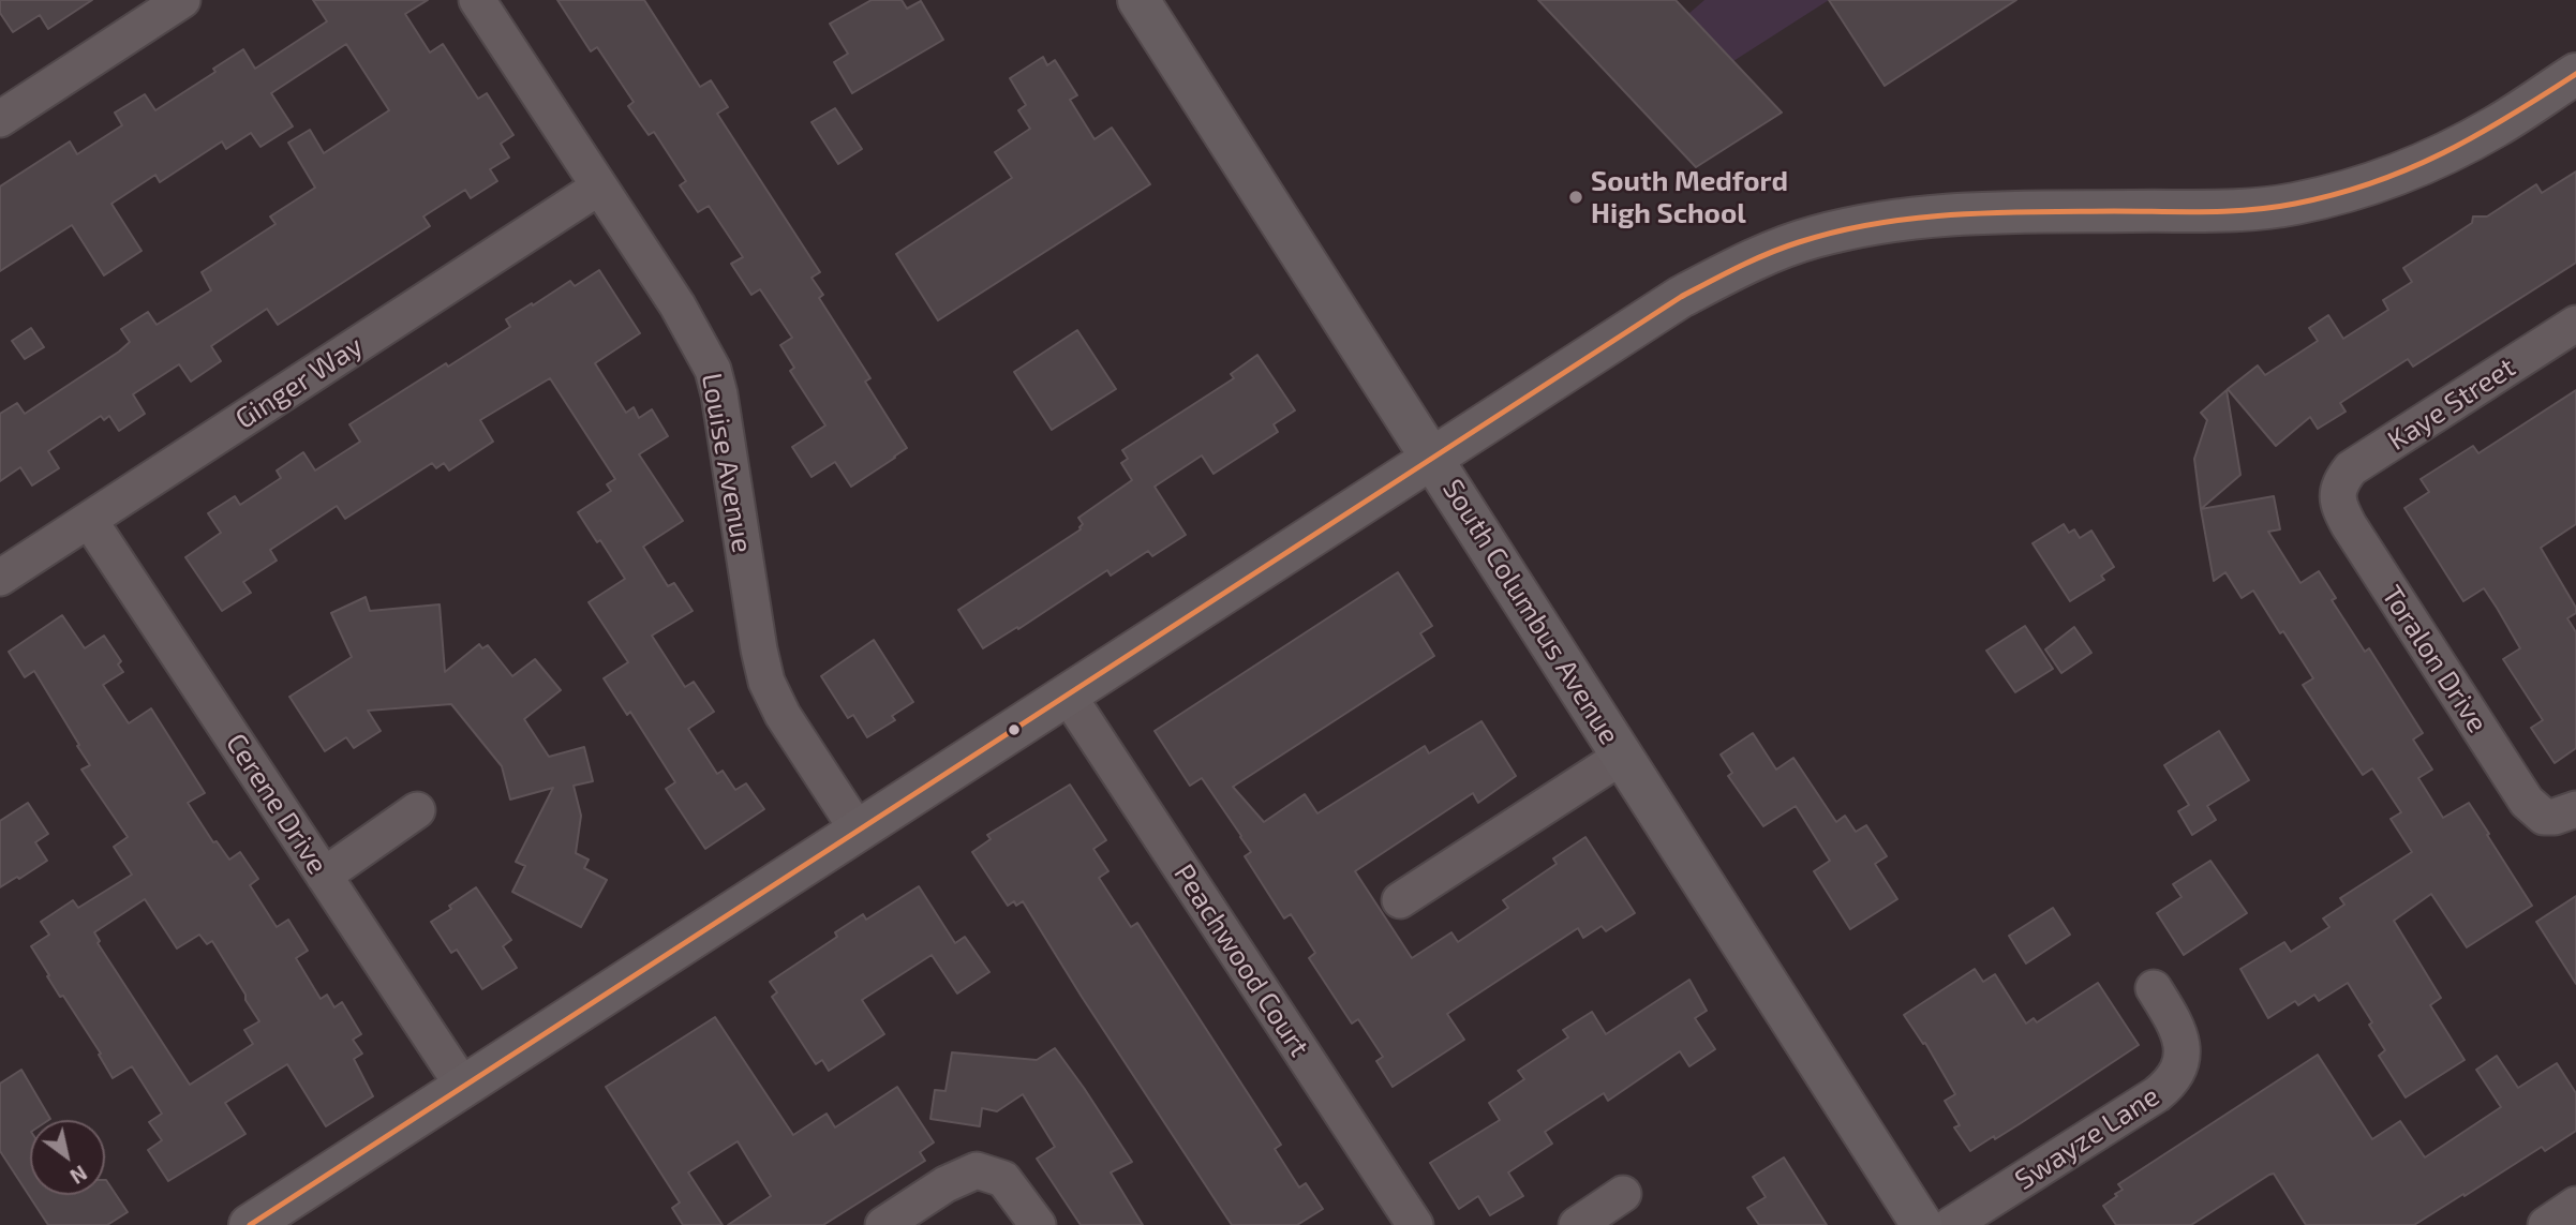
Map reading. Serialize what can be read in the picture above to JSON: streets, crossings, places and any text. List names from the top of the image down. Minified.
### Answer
{"streets":{"main road":["South Columbus Avenue"],"street":["Ginger Way","Kaye Street","Louise Avenue","Toralon Drive","Cerene Drive","Peachwood Court","Swayze Lane"]},"crossings":[["Ginger Way","Louise Avenue"],["Ginger Way","Cerene Drive"],["Kaye Street","Toralon Drive"]],"places":["South Medford High School"],"north":"bottom right"}
